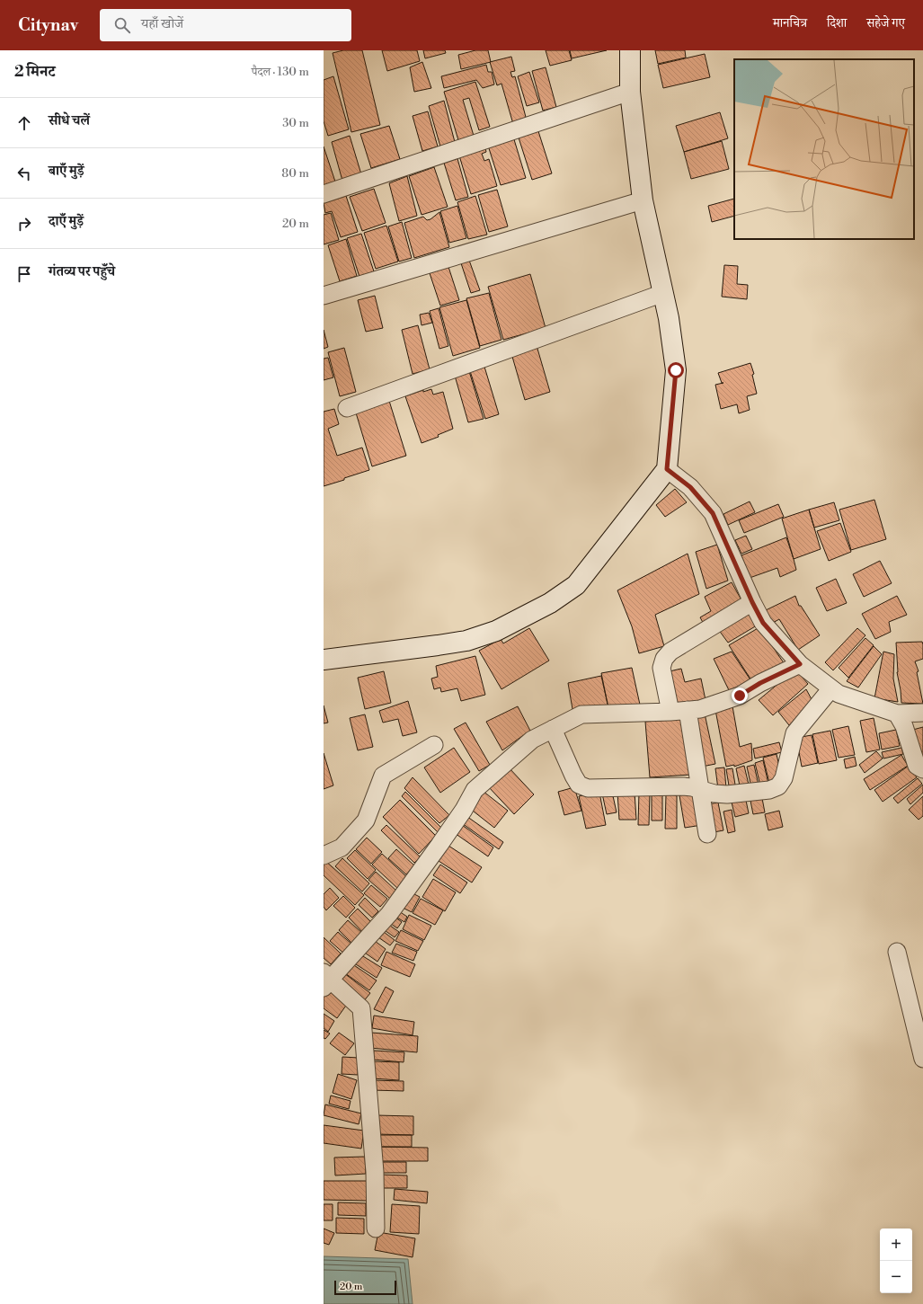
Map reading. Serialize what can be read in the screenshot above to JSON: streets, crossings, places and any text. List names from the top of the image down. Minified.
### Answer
{"scale_bar":"20 m","page":{"header":"Citynav","search":"यहाँ खोजें","nav":["मानचित्र","दिशा","सहेजे गए"],"heading":["2 मिनट","पैदल · 130 m"],"list":[["सीधे चलें","30 m"],["बाएँ मुड़ें","80 m"],["दाएँ मुड़ें","20 m"],"गंतव्य पर पहुँचे"],"map_buttons":["+","−"],"scale":"20 m"}}
